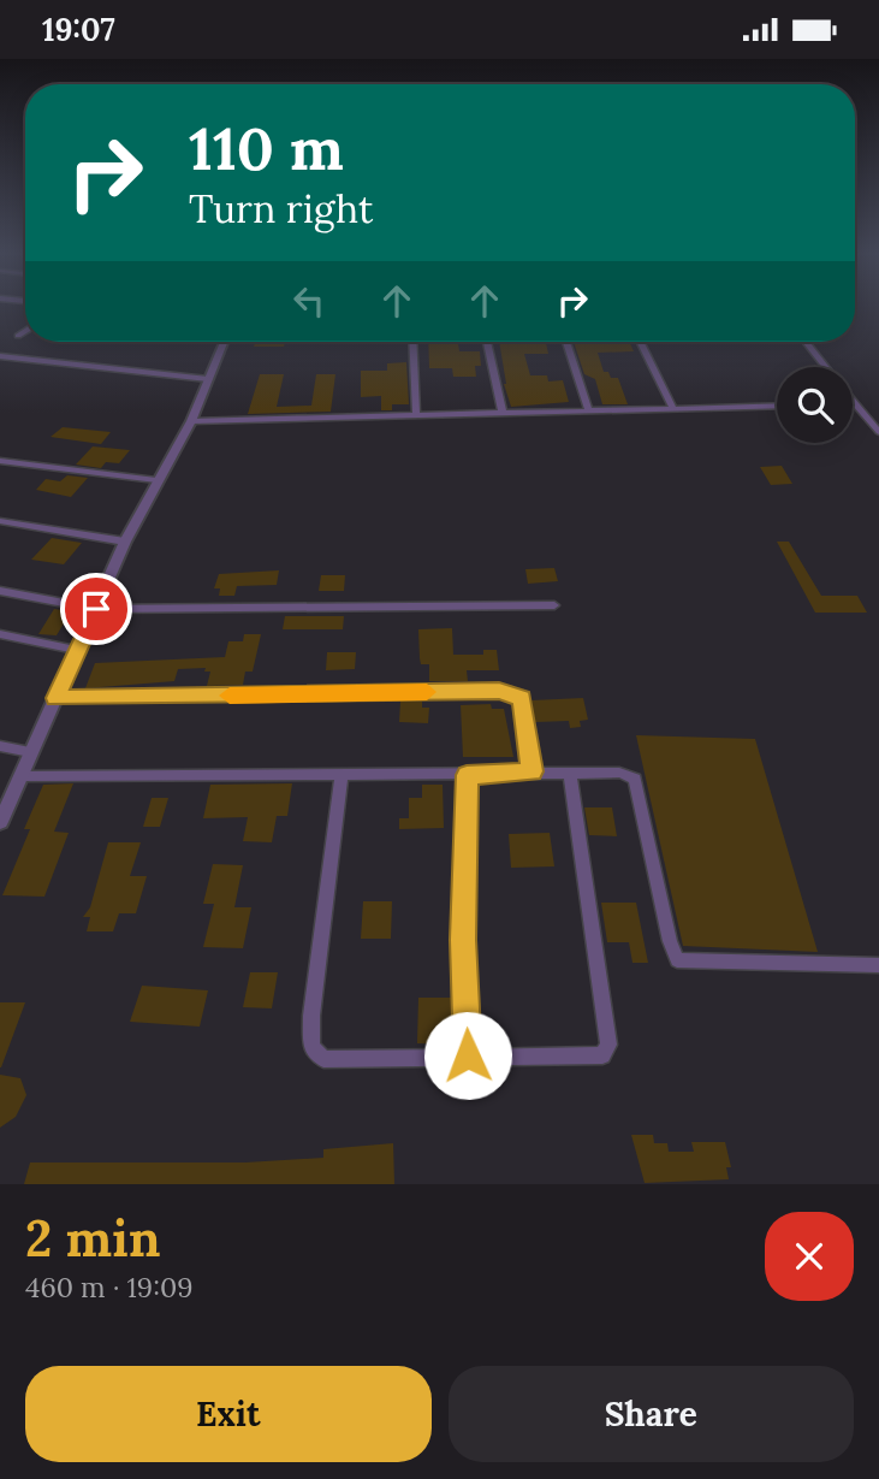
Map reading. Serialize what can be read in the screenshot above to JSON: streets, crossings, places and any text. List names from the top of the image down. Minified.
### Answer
{"page":{"status":"19:07","turn":["110 m","Turn right"],"heading":["2 min","460 m · 19:09"],"buttons":["Exit","Share"]}}
